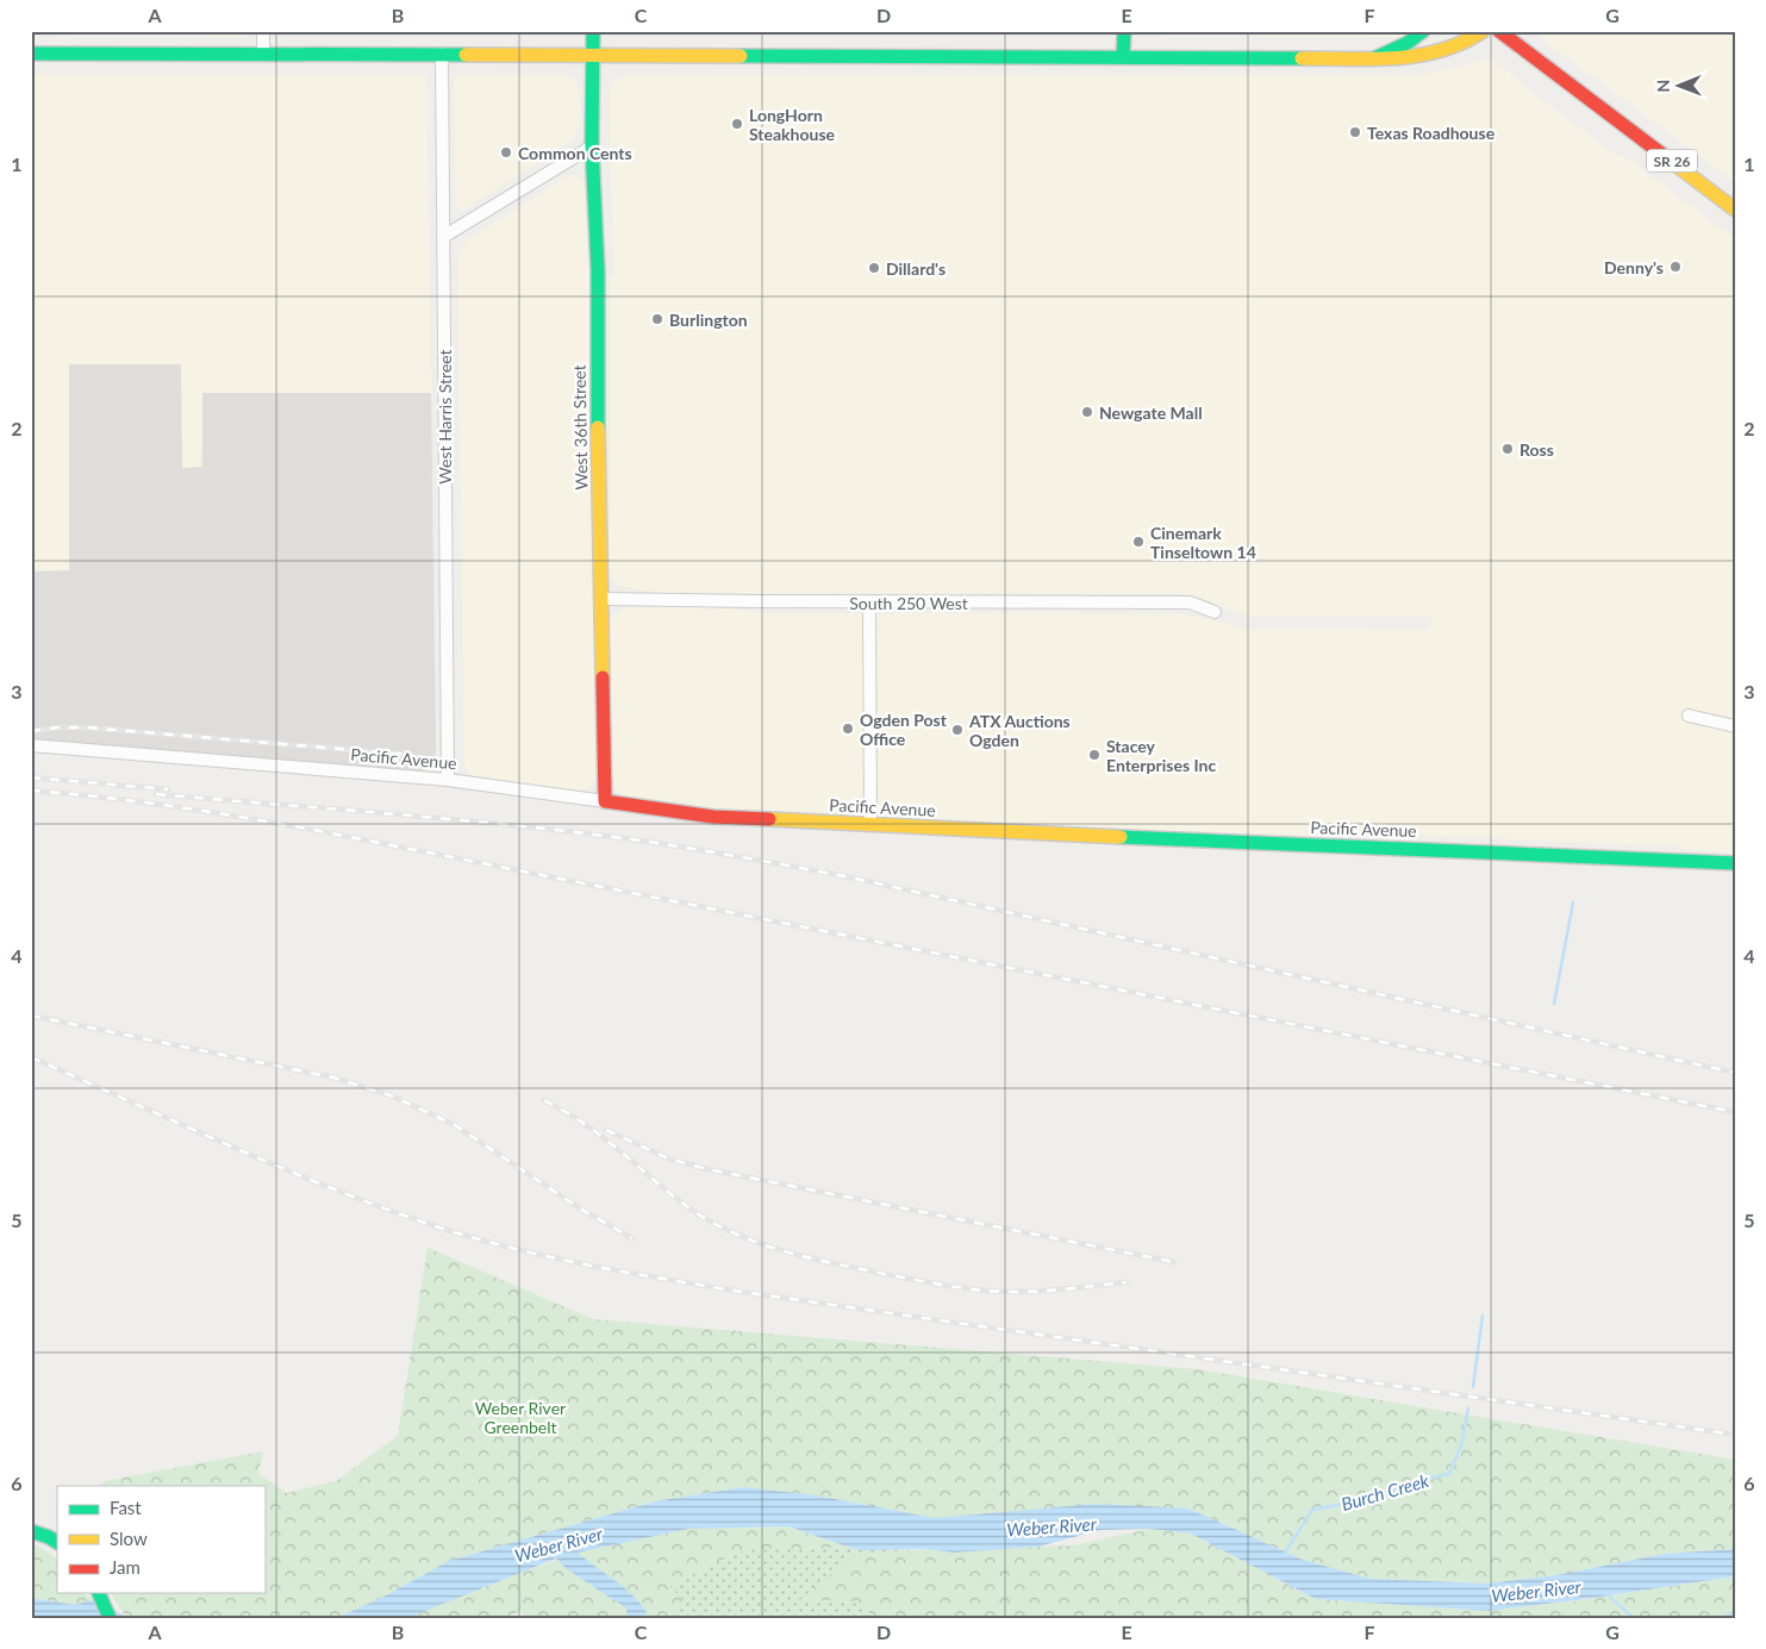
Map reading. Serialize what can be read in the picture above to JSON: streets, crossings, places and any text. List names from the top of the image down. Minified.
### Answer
{"streets":{"street":["SR 26","West Harris Street","West 36th Street","South 250 West","Pacific Avenue"]},"crossings":[["West Harris Street","Pacific Avenue"],["West 36th Street","South 250 West"],["West 36th Street","Pacific Avenue"]],"water":["Burch Creek","Weber River"],"parks":["Weber River Greenbelt"],"places":["LongHorn Steakhouse","Texas Roadhouse","Common Cents","Denny's","Dillard's","Burlington","Newgate Mall","Ross","Cinemark Tinseltown 14","Ogden Post Office","ATX Auctions Ogden","Stacey Enterprises Inc"],"legend":["Fast","Slow","Jam"],"north":"left","grid":{"columns":["A","B","C","D","E","F","G"],"rows":["1","2","3","4","5","6"]}}
